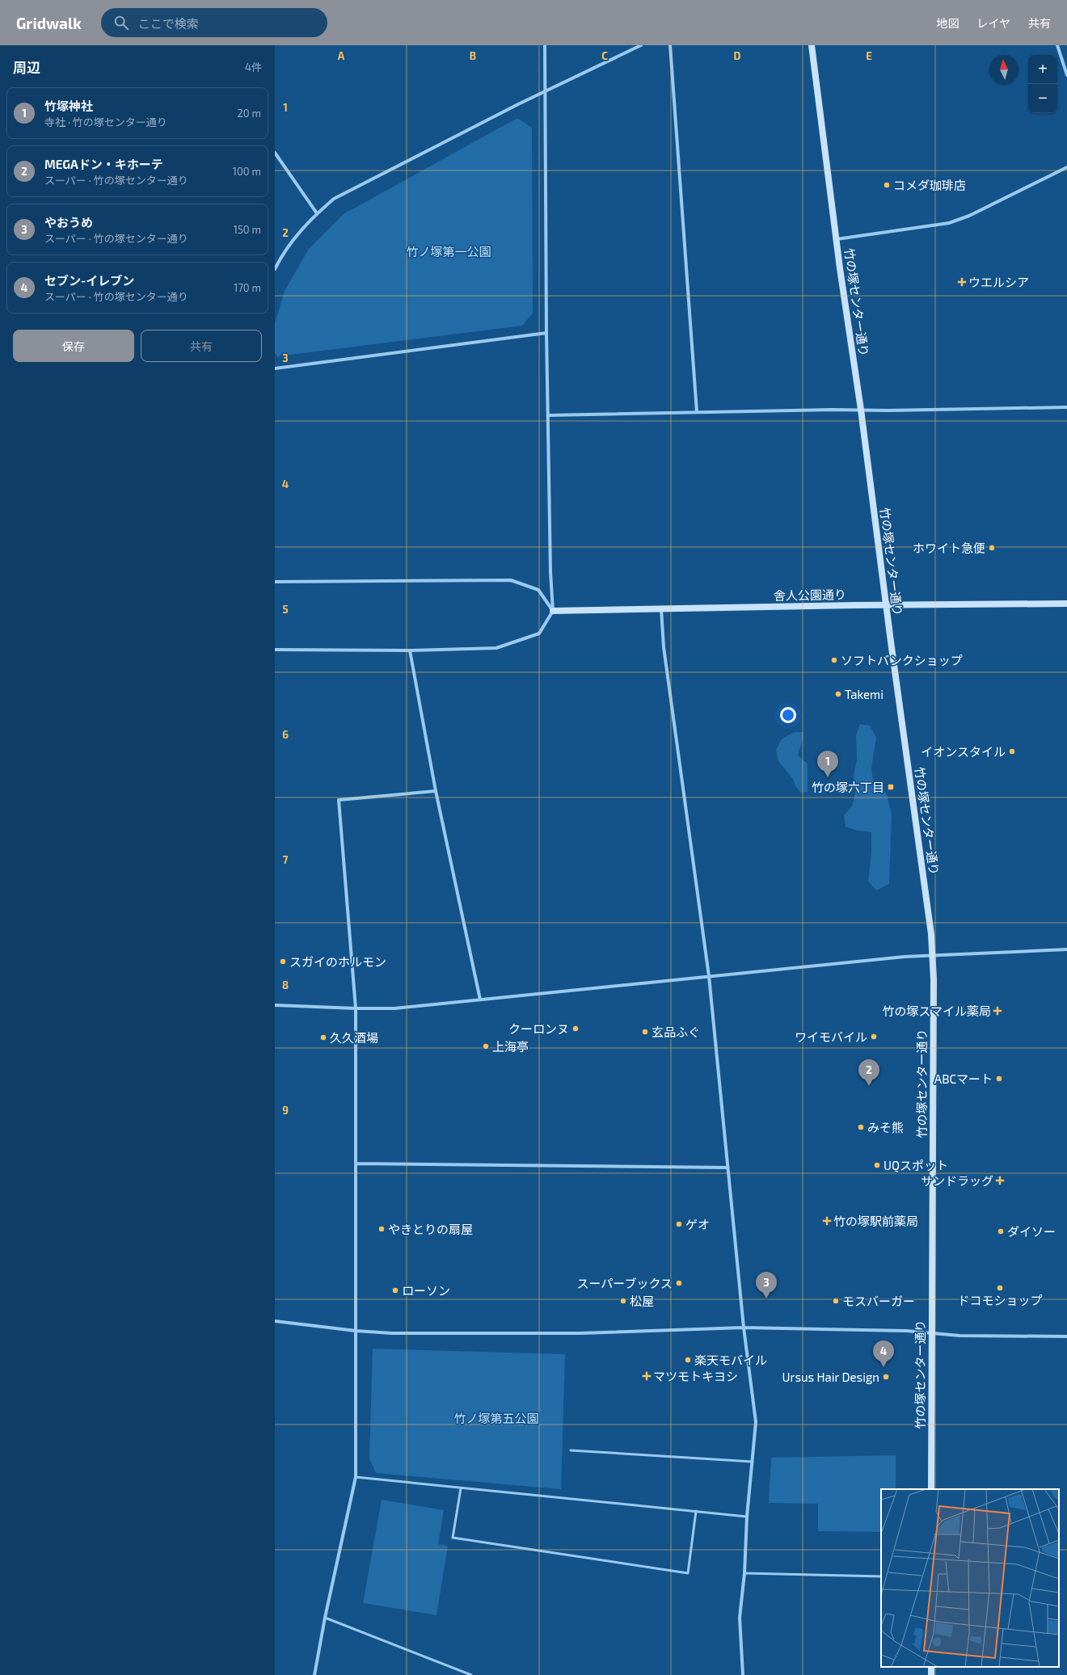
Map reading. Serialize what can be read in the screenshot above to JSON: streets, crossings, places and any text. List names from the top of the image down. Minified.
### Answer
{"streets":{"street":["竹の塚センター通り","舎人公園通り"]},"crossings":[["竹の塚センター通り","舎人公園通り"]],"parks":["竹ノ塚第一公園","竹ノ塚第五公園"],"places":{"other":["コメダ珈琲店","ホワイト急便","ソフトバンクショップ","Takemi","イオンスタイル","スガイのホルモン","クーロンヌ","玄品ふぐ","ワイモバイル","久久酒場","上海亭","ABCマート","みそ熊","UQスポット","ゲオ","やきとりの扇屋","ダイソー","スーパーブックス","ドコモショップ","ローソン","松屋","モスバーガー","楽天モバイル","Ursus Hair Design"],"health":["ウエルシア","竹の塚スマイル薬局","サンドラッグ","竹の塚駅前薬局","マツモトキヨシ"],"transit":["竹の塚六丁目"]},"north":"top","page":{"header":"Gridwalk","search":"ここで検索","nav":["地図","レイヤ","共有"],"heading":["周辺","4件"],"map_buttons":["+","−"],"list":[{"mark":"1","name":"竹塚神社","note":"寺社 · 竹の塚センター通り","value":"20 m"},{"mark":"2","name":"MEGAドン・キホーテ","note":"スーパー · 竹の塚センター通り","value":"100 m"},{"mark":"3","name":"やおうめ","note":"スーパー · 竹の塚センター通り","value":"150 m"},{"mark":"4","name":"セブン-イレブン","note":"スーパー · 竹の塚センター通り","value":"170 m"}],"buttons":["保存","共有"],"pins":["1","2","3","4"]},"grid":{"columns":["A","B","C","D","E"],"rows":["1","2","3","4","5","6","7","8","9"]}}
